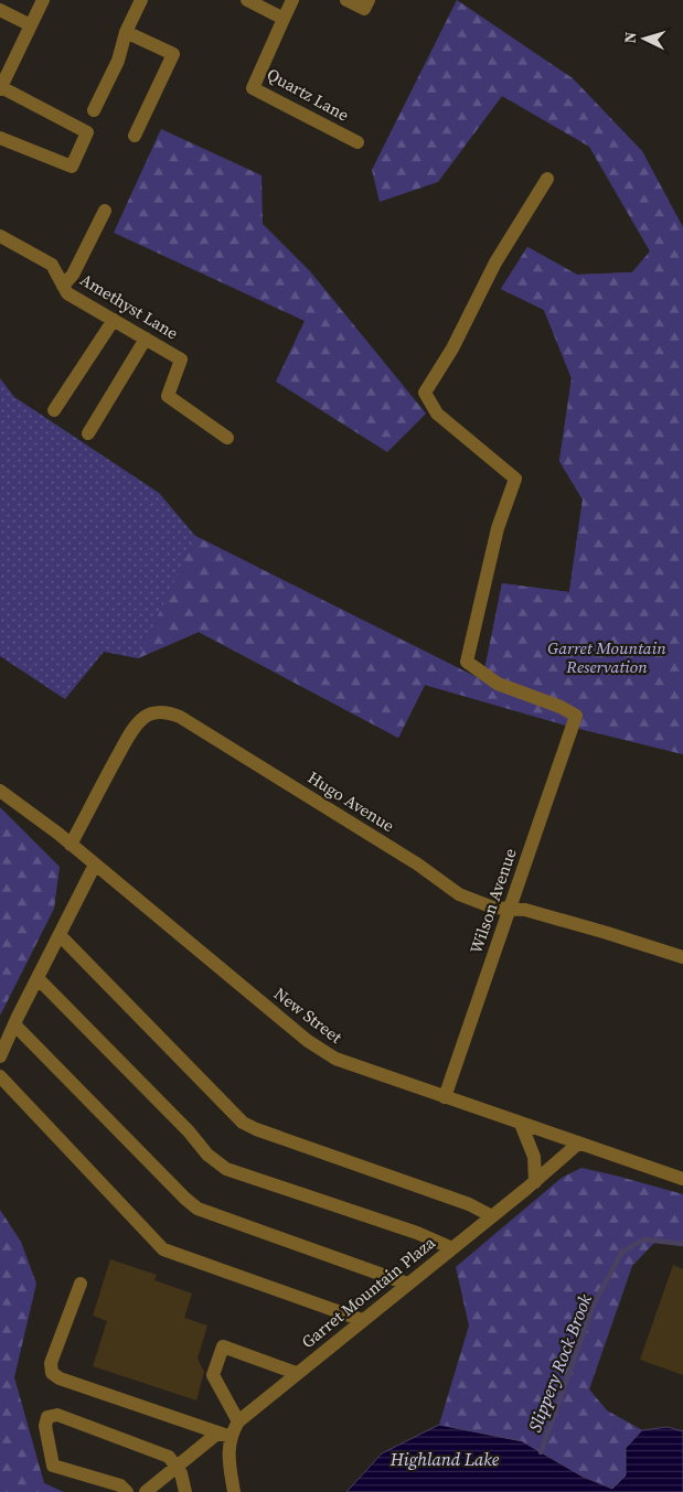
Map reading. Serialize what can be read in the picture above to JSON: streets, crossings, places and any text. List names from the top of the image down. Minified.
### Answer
{"streets":{"street":["Quartz Lane","Amethyst Lane","Hugo Avenue","Wilson Avenue","New Street","Garret Mountain Plaza"]},"crossings":[["Hugo Avenue","Wilson Avenue"],["Hugo Avenue","New Street"],["Wilson Avenue","New Street"],["New Street","Garret Mountain Plaza"]],"water":["Slippery Rock Brook","Highland Lake"],"parks":["Garret Mountain Reservation"],"north":"left"}
